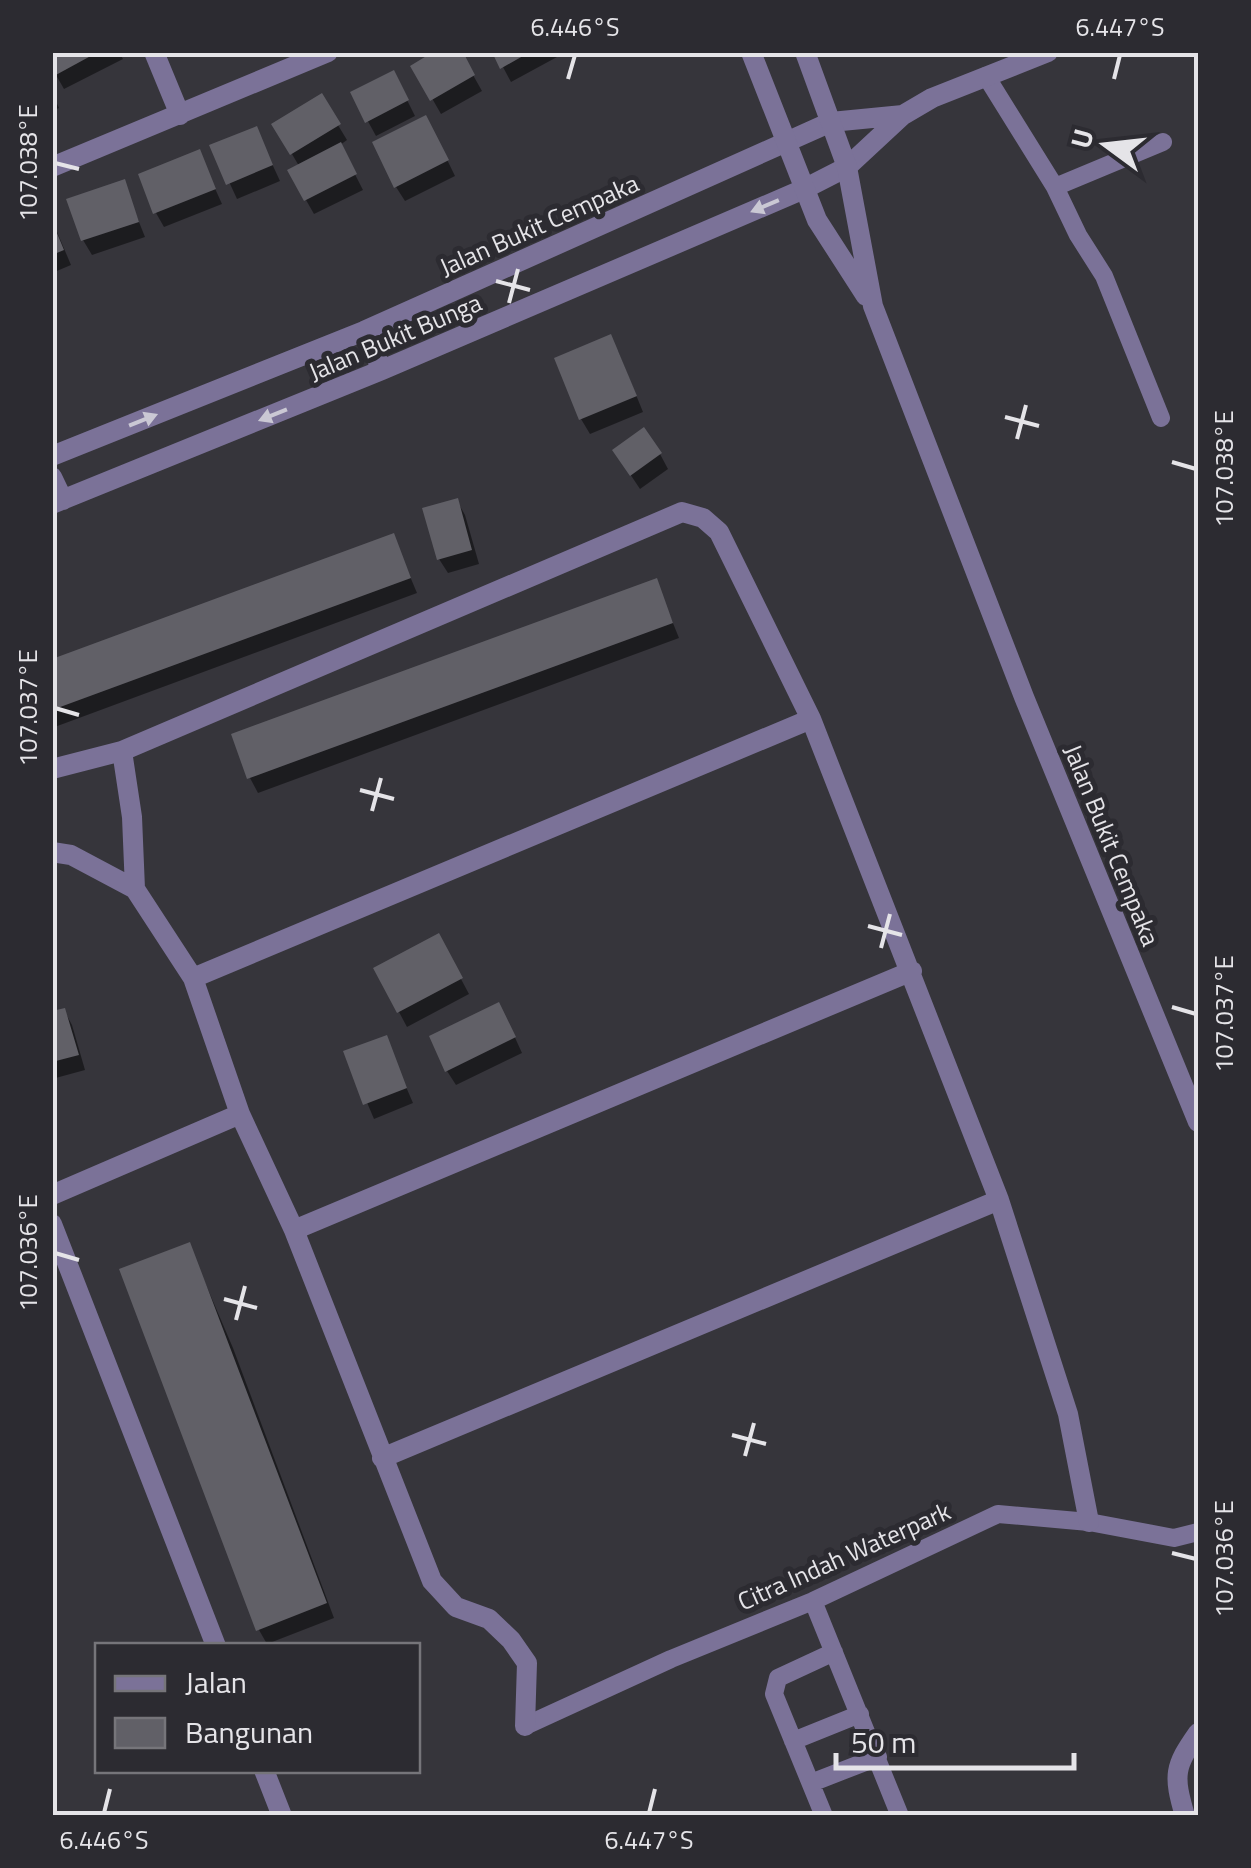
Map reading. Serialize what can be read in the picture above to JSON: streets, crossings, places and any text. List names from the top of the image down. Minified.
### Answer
{"streets":{"street":["Jalan Bukit Cempaka","Jalan Bukit Bunga"],"lane":["Citra Indah Waterpark"]},"crossings":[["Jalan Bukit Cempaka","Jalan Bukit Bunga"]],"one_way":["Jalan Bukit Bunga"],"legend":["Jalan","Bangunan"],"scale_bar":"50 m","north":"left","coordinates":["6.446°S","6.447°S","107.038°E","107.037°E","107.036°E"]}
